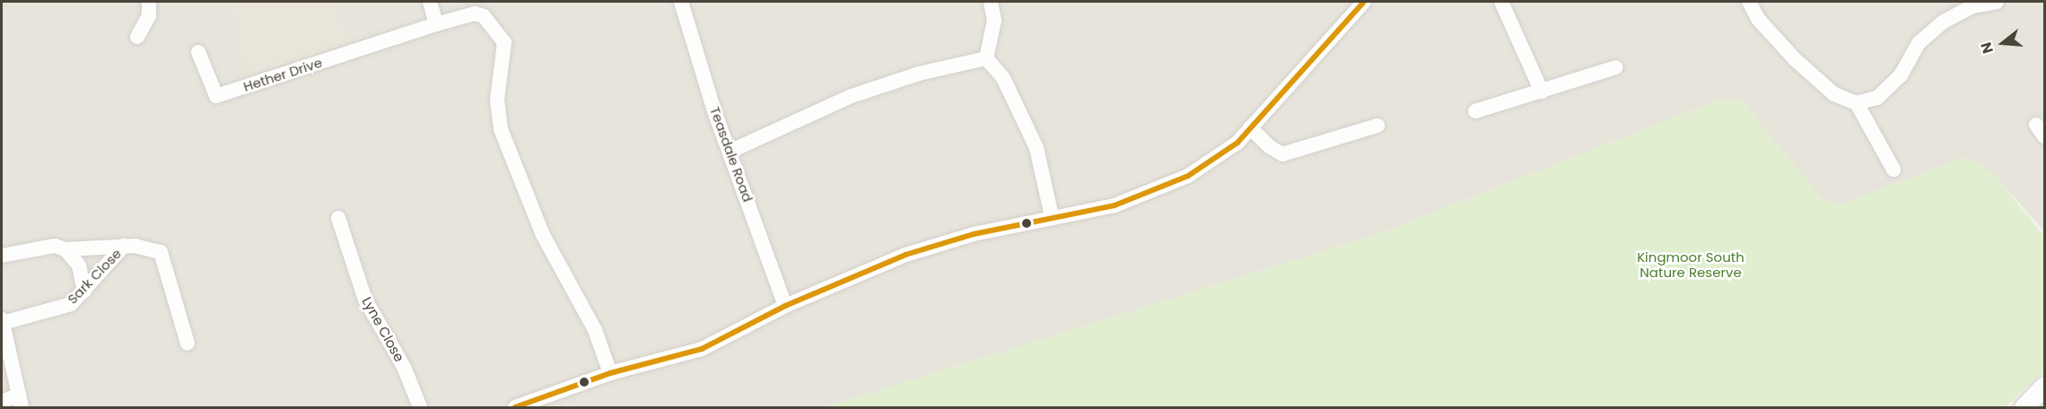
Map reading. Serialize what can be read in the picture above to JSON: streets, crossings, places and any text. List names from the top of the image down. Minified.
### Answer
{"streets":{"street":["Hether Drive","Teasdale Road","Sark Close","Lyne Close"]},"parks":["Kingmoor South Nature Reserve"],"north":"left"}
